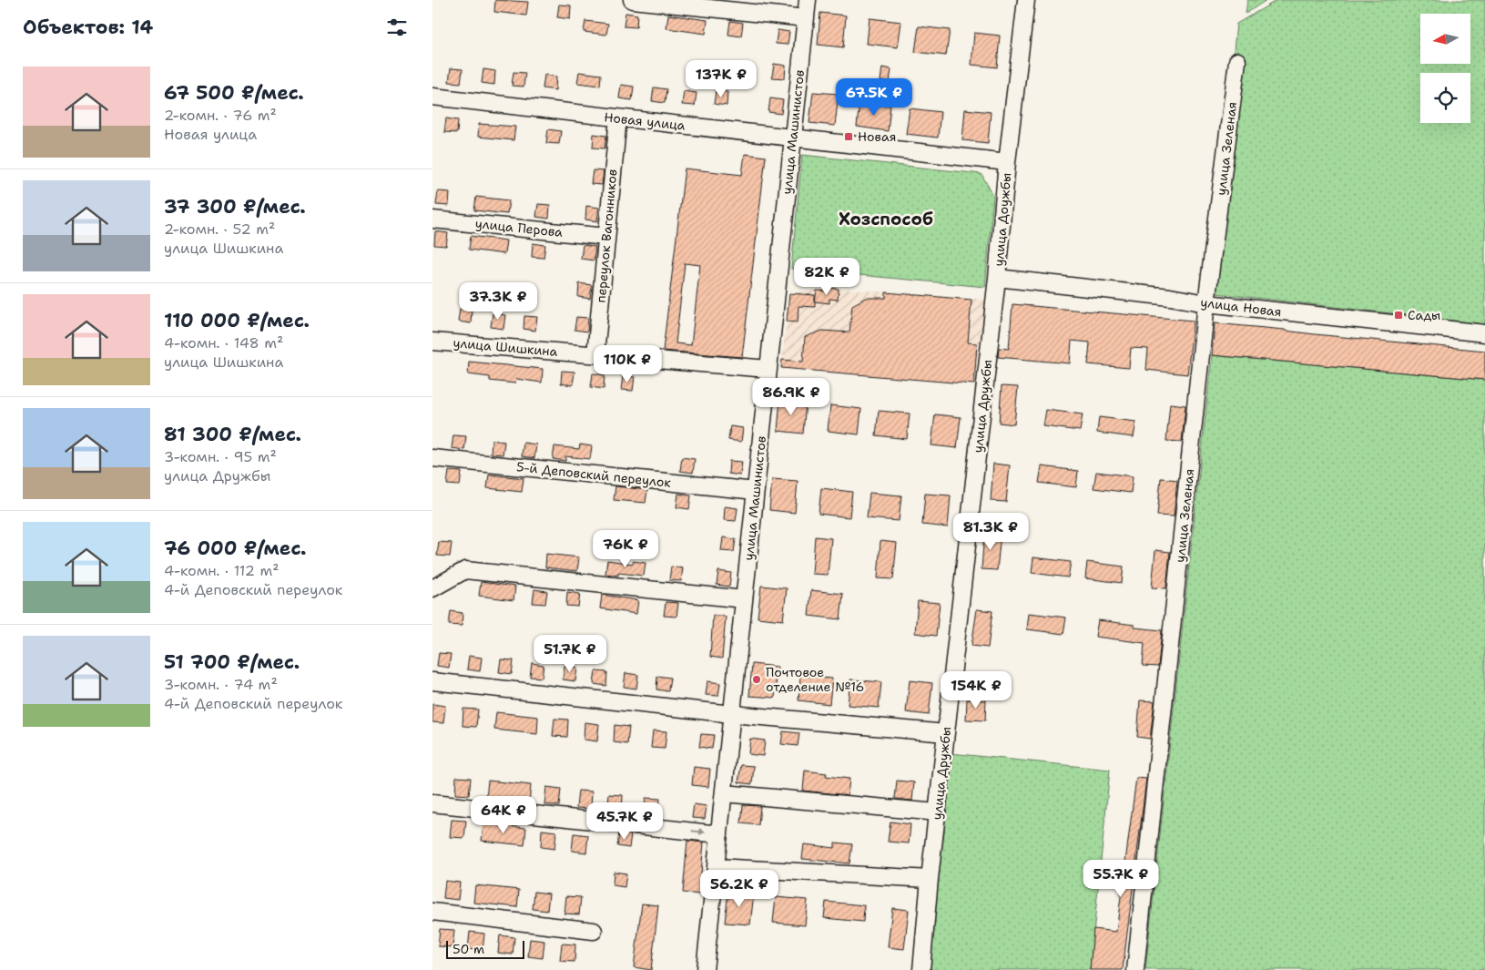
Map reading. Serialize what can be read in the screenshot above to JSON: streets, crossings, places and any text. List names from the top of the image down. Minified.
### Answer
{"streets":{"street":["Новая улица","улица Машинистов","улица Зеленая","улица Доужбы","улица Перова","переулок Вагонников","улица Новая","улица Шишкина","улица Дружбы","5-й Деповский переулок"]},"crossings":[["Новая улица","улица Машинистов"],["Новая улица","улица Доужбы"],["Новая улица","переулок Вагонников"],["улица Машинистов","улица Шишкина"],["улица Машинистов","5-й Деповский переулок"],["улица Зеленая","улица Новая"],["улица Доужбы","улица Новая"],["улица Доужбы","улица Дружбы"],["улица Перова","переулок Вагонников"],["переулок Вагонников","улица Шишкина"],["улица Новая","улица Дружбы"]],"districts":["Хозспособ"],"places":{"transit":["Новая","Сады"],"other":["Почтовое отделение №16"]},"scale_bar":"50 m","north":"left","page":{"heading":"Объектов: 14","list":[{"name":"67 500 ₽/мес.","note":"2-комн. · 76 m² · Новая улица"},{"name":"37 300 ₽/мес.","note":"2-комн. · 52 m² · улица Шишкина"},{"name":"110 000 ₽/мес.","note":"4-комн. · 148 m² · улица Шишкина"},{"name":"81 300 ₽/мес.","note":"3-комн. · 95 m² · улица Дружбы"},{"name":"76 000 ₽/мес.","note":"4-комн. · 112 m² · 4-й Деповский переулок"},{"name":"51 700 ₽/мес.","note":"3-комн. · 74 m² · 4-й Деповский переулок"}],"price":["137K ₽","67.5K ₽","82K ₽","37.3K ₽","110K ₽","86.9K ₽","81.3K ₽","76K ₽","51.7K ₽","154K ₽","64K ₽","45.7K ₽","55.7K ₽","56.2K ₽"],"scale":"50 m"}}
